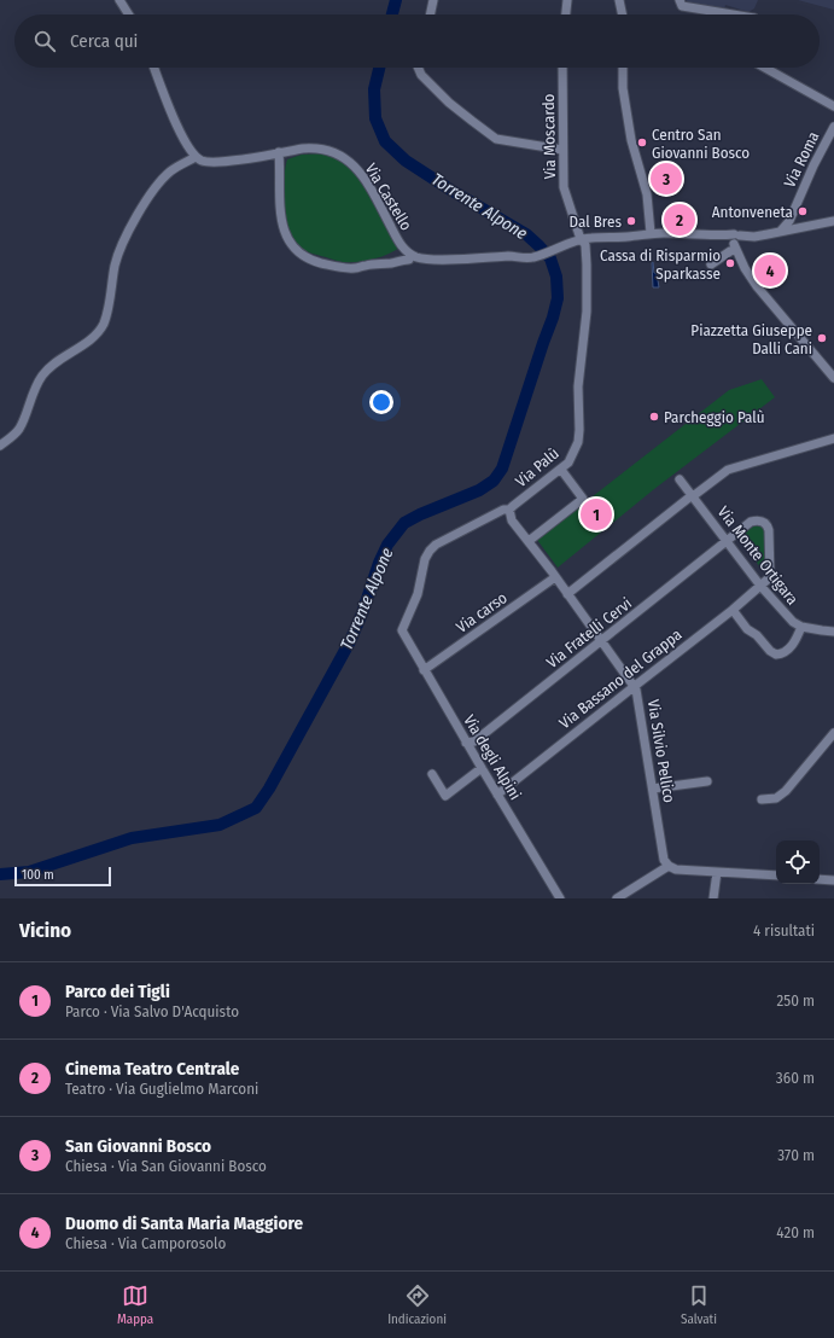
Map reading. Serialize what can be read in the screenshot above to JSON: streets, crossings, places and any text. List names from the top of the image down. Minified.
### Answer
{"streets":{"street":["Via Moscardo","Via Roma","Via Castello","Via Palù","Via Monte Ortigara","Via carso","Via Fratelli Cervi","Via Bassano del Grappa","Via Silvio Pellico","Via degli Alpini"]},"crossings":[["Via Moscardo","Via Castello"],["Via Moscardo","Via Palù"],["Via Castello","Via Palù"],["Via Palù","Via Silvio Pellico"],["Via Palù","Via degli Alpini"],["Via Monte Ortigara","Via Fratelli Cervi"],["Via Monte Ortigara","Via Bassano del Grappa"],["Via carso","Via Silvio Pellico"],["Via carso","Via degli Alpini"],["Via Fratelli Cervi","Via Bassano del Grappa"],["Via Fratelli Cervi","Via Silvio Pellico"],["Via Fratelli Cervi","Via degli Alpini"],["Via Bassano del Grappa","Via Silvio Pellico"],["Via Bassano del Grappa","Via degli Alpini"]],"water":["Torrente Alpone"],"places":["Centro San Giovanni Bosco","Antonveneta","Dal Bres","Cassa di Risparmio Sparkasse","Piazzetta Giuseppe Dalli Cani","Parcheggio Palù"],"scale_bar":"100 m","page":{"search":"Cerca qui","pins":["3","2","4","1"],"scale":"100 m","heading":["Vicino","4 risultati"],"list":[{"mark":"1","name":"Parco dei Tigli","note":"Parco · Via Salvo D'Acquisto","value":"250 m"},{"mark":"2","name":"Cinema Teatro Centrale","note":"Teatro · Via Guglielmo Marconi","value":"360 m"},{"mark":"3","name":"San Giovanni Bosco","note":"Chiesa · Via San Giovanni Bosco","value":"370 m"},{"mark":"4","name":"Duomo di Santa Maria Maggiore","note":"Chiesa · Via Camporosolo","value":"420 m"}],"nav":["Mappa","Indicazioni","Salvati"]}}
